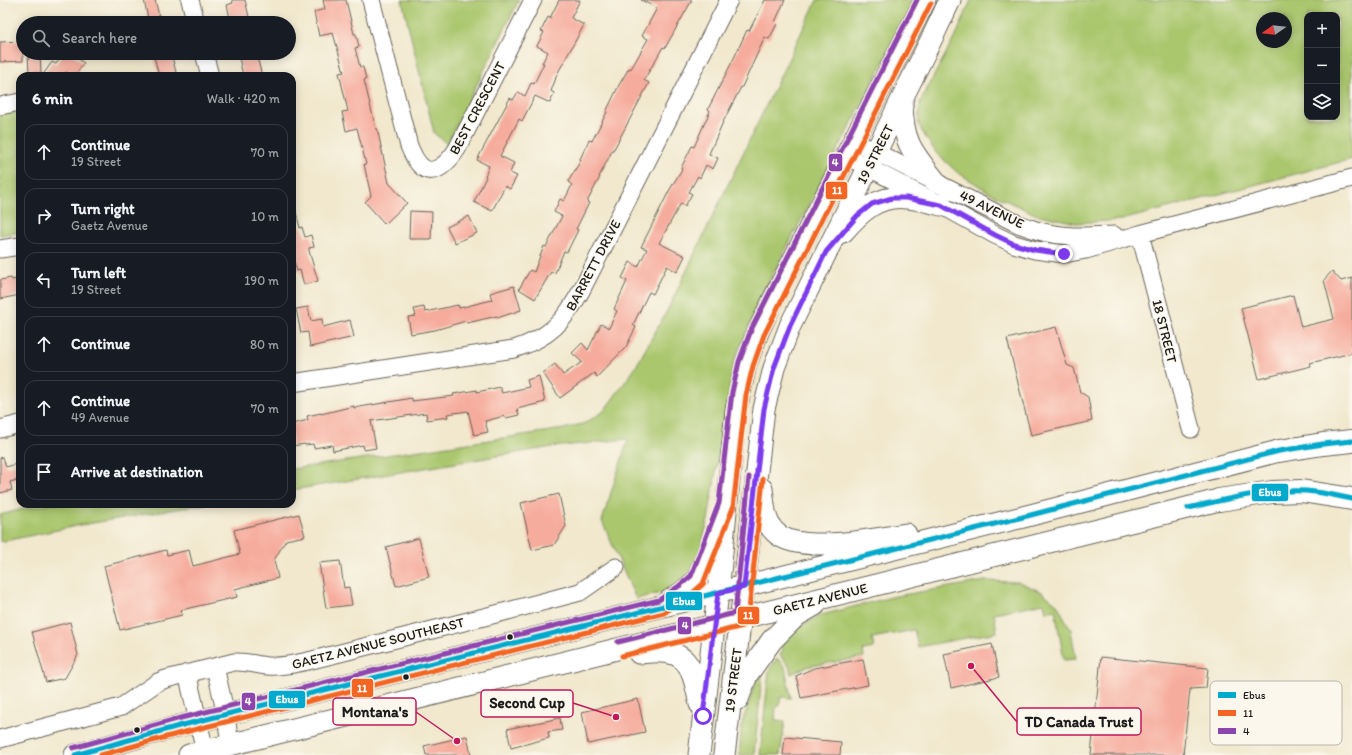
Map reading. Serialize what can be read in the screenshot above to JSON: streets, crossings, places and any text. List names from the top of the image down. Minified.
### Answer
{"streets":{"main road":["19 STREET","GAETZ AVENUE"],"street":["BEST CRESCENT","49 AVENUE","BARRETT DRIVE","18 STREET","GAETZ AVENUE SOUTHEAST"]},"crossings":[["19 STREET","49 AVENUE"],["19 STREET","GAETZ AVENUE"],["49 AVENUE","18 STREET"]],"places":["TD Canada Trust","Second Cup","Montana's"],"lines":["transit line 4","transit line 11","transit line Ebus"],"legend":["Ebus","11","4"],"north":"left","page":{"map_buttons":["+","−"],"search":"Search here","heading":["6 min","Walk · 420 m"],"list":[["Continue","19 Street","70 m"],["Turn right","Gaetz Avenue","10 m"],["Turn left","19 Street","190 m"],["Continue","80 m"],["Continue","49 Avenue","70 m"],"Arrive at destination"]}}
